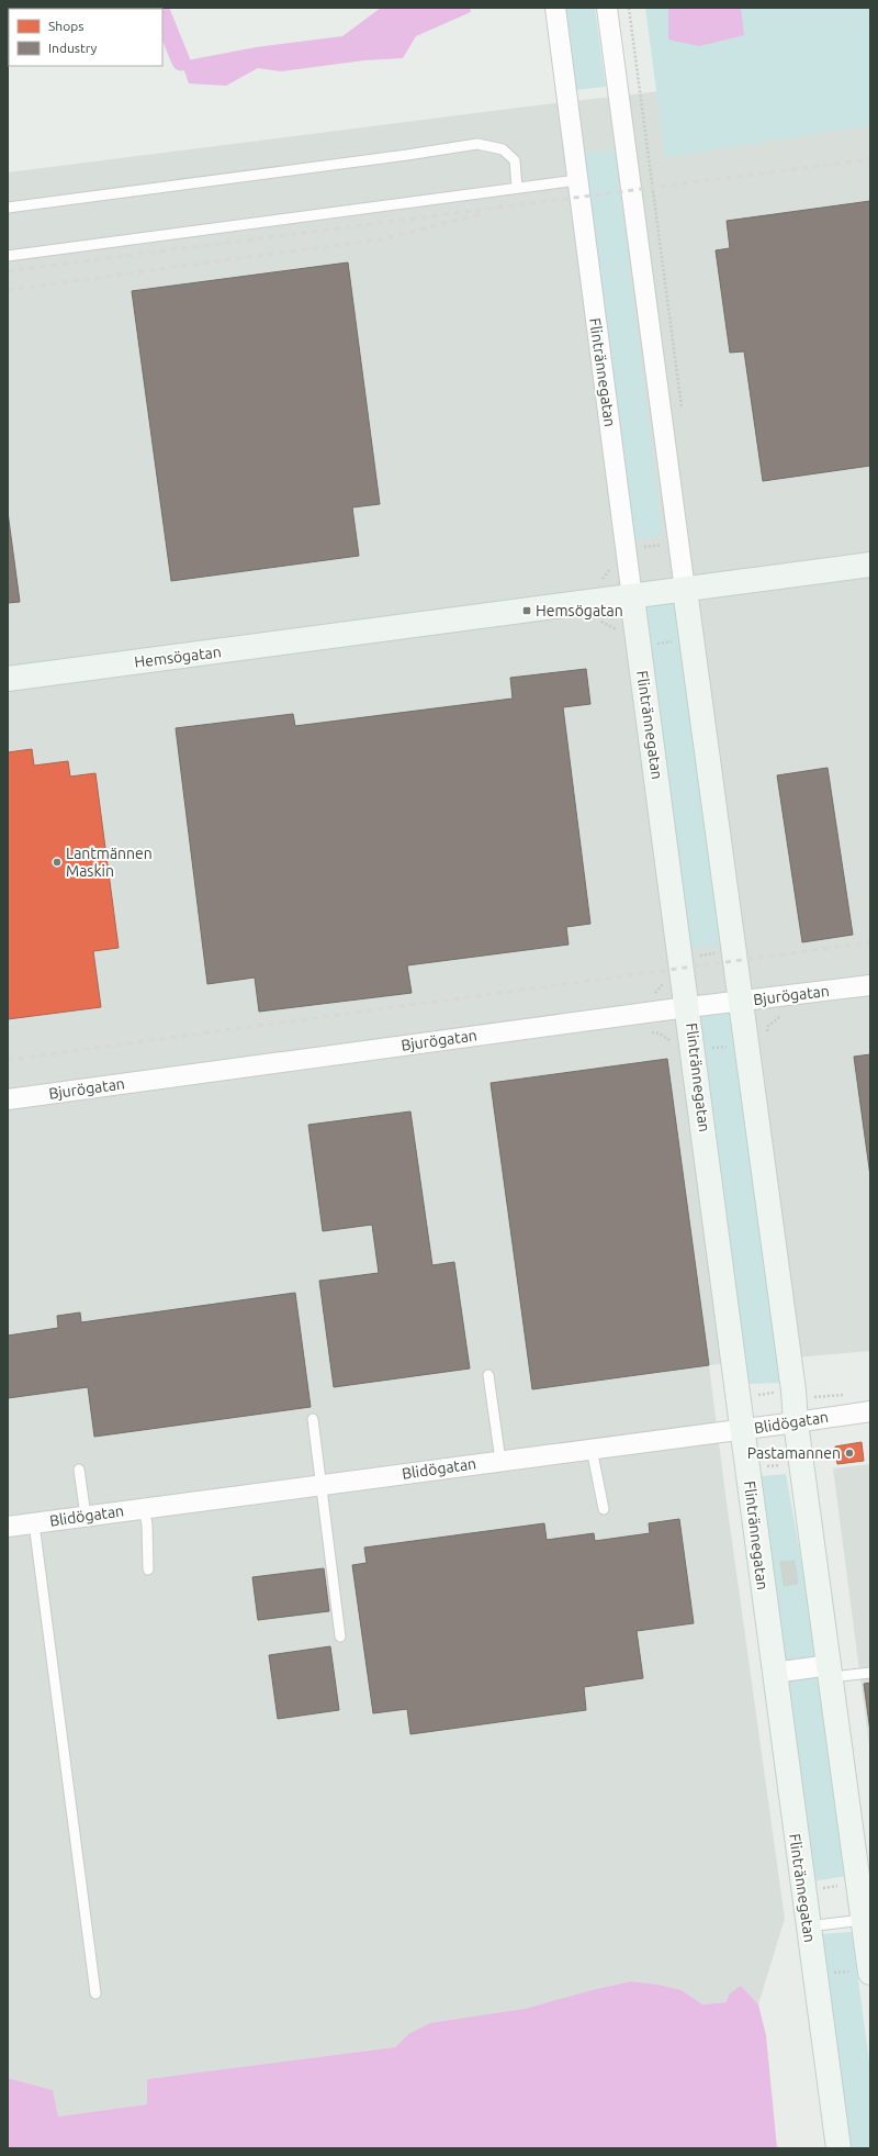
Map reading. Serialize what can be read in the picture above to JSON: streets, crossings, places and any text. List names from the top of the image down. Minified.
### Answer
{"streets":{"street":["Flintrännegatan","Hemsögatan","Bjurögatan","Blidögatan"]},"crossings":[["Flintrännegatan","Hemsögatan"],["Flintrännegatan","Bjurögatan"],["Flintrännegatan","Blidögatan"]],"places":{"transit":["Hemsögatan"],"other":["Lantmännen Maskin","Pastamannen"]},"legend":["Shops","Industry"]}
